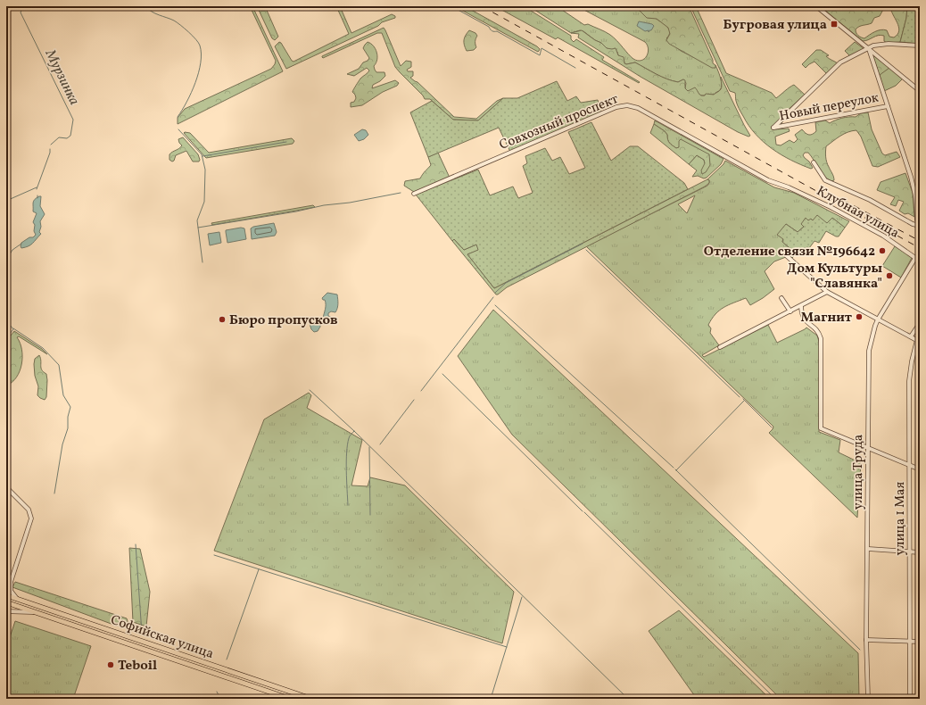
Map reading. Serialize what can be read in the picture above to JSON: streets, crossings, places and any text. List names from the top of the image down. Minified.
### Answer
{"streets":{"main road":["Софийская улица"],"street":["Новый переулок","Совхозный проспект","Клубная улица","улица Труда","улица 1 Мая"]},"crossings":[["Совхозный проспект","Клубная улица"],["Клубная улица","улица Труда"]],"water":["Мурзинка"],"places":{"transit":["Бугровая улица"],"other":["Отделение связи №196642","Дом Культуры \"Славянка\"","Магнит","Бюро пропусков","Teboil"]}}
